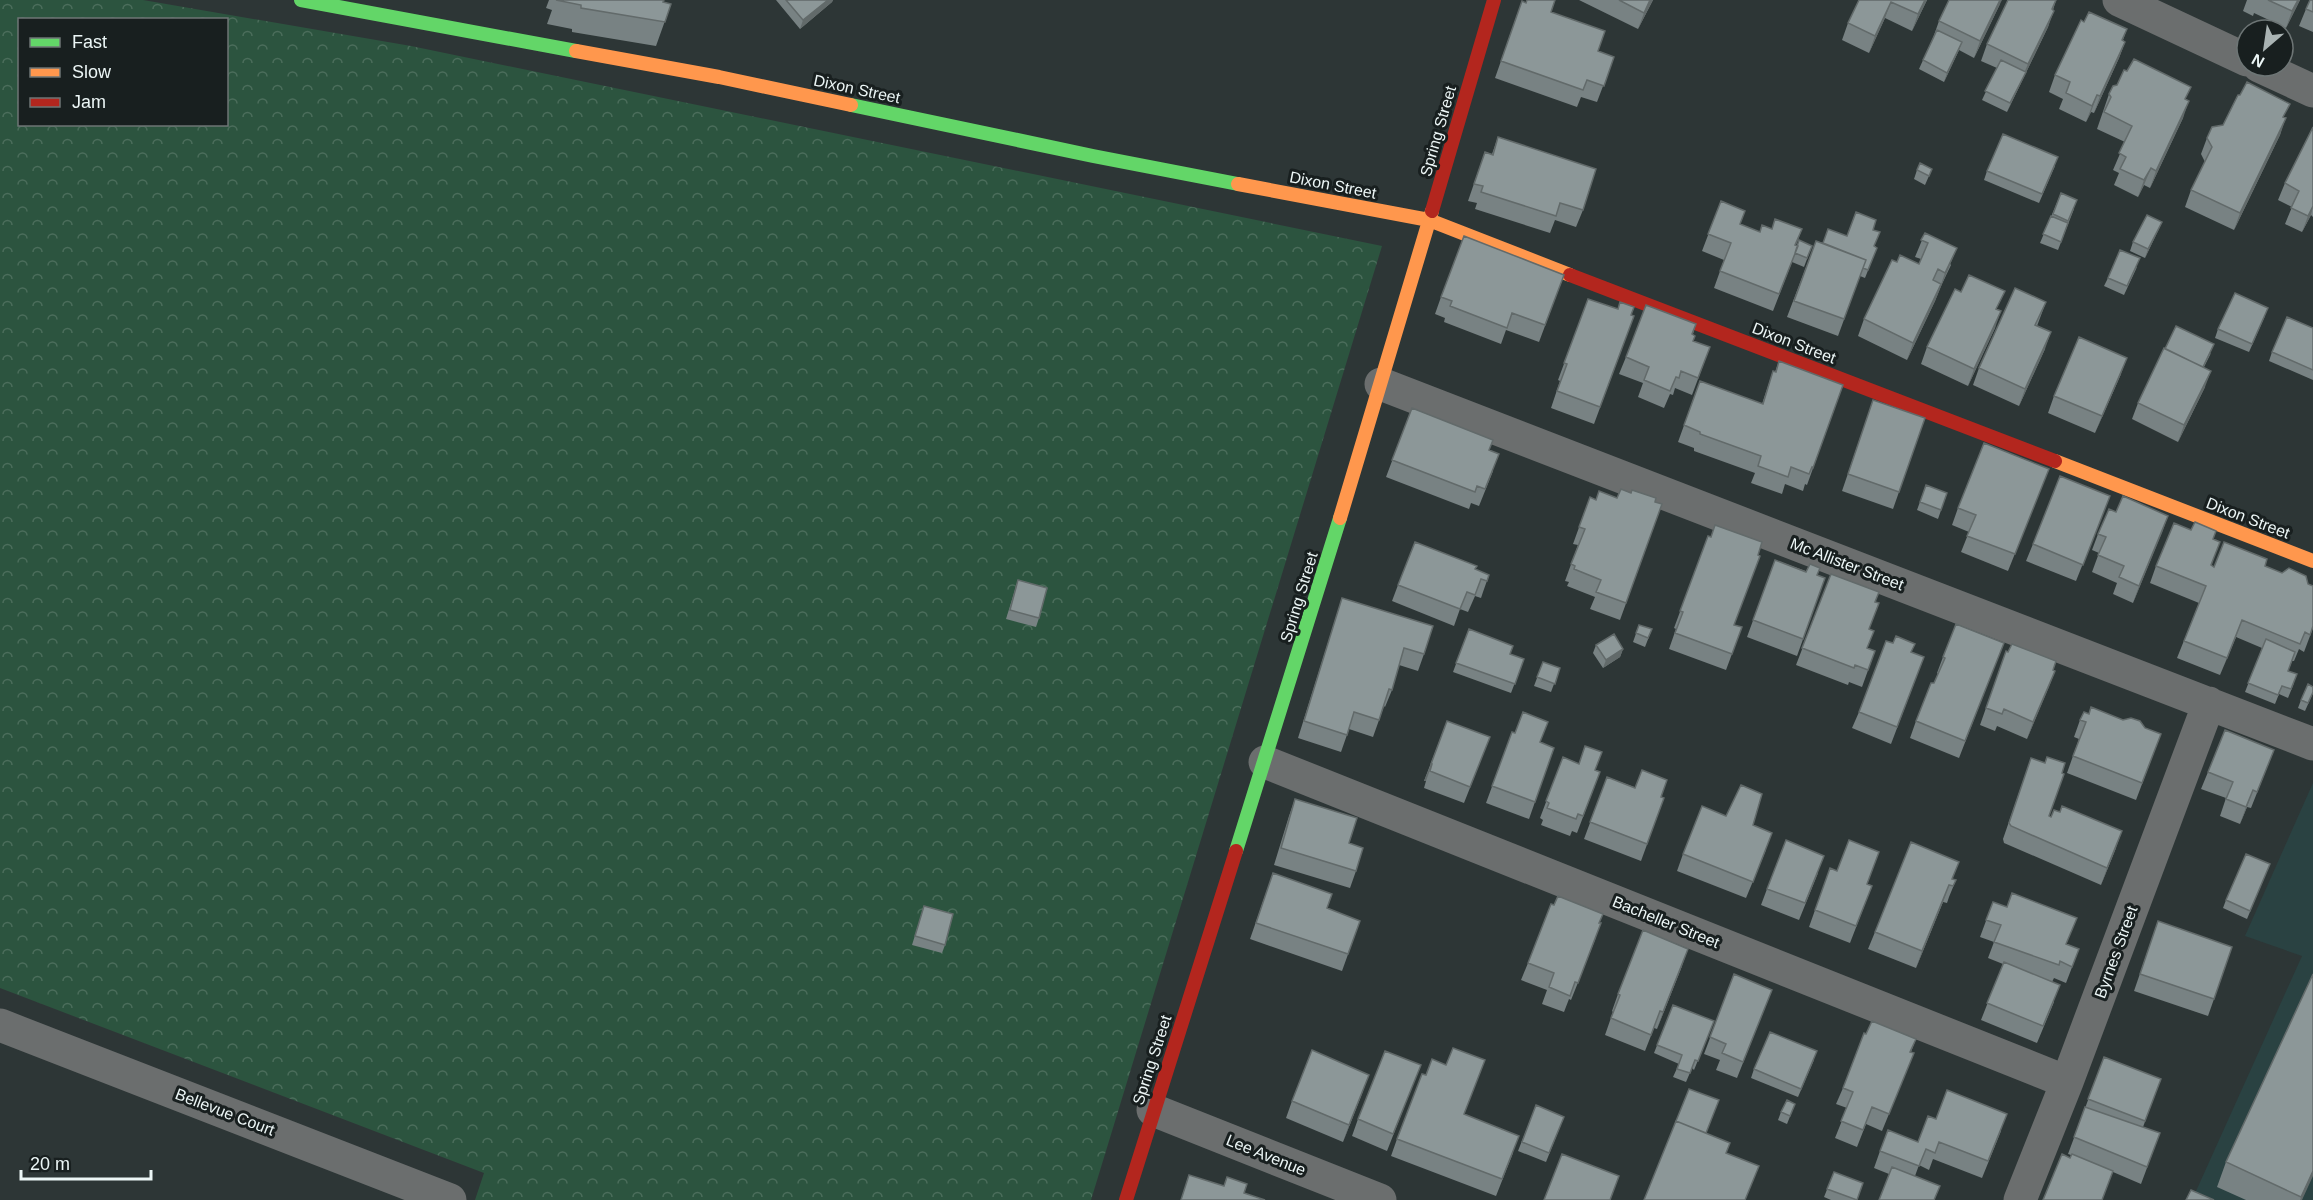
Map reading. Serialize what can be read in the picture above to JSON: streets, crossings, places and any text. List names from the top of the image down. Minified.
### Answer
{"streets":{"street":["Dixon Street","Spring Street","Mc Allister Street","Bacheller Street","Byrnes Street","Bellevue Court","Lee Avenue"]},"crossings":[["Dixon Street","Spring Street"],["Spring Street","Mc Allister Street"],["Spring Street","Bacheller Street"],["Spring Street","Lee Avenue"],["Mc Allister Street","Byrnes Street"],["Bacheller Street","Byrnes Street"]],"legend":["Fast","Slow","Jam"],"scale_bar":"20 m","north":"bottom left"}
